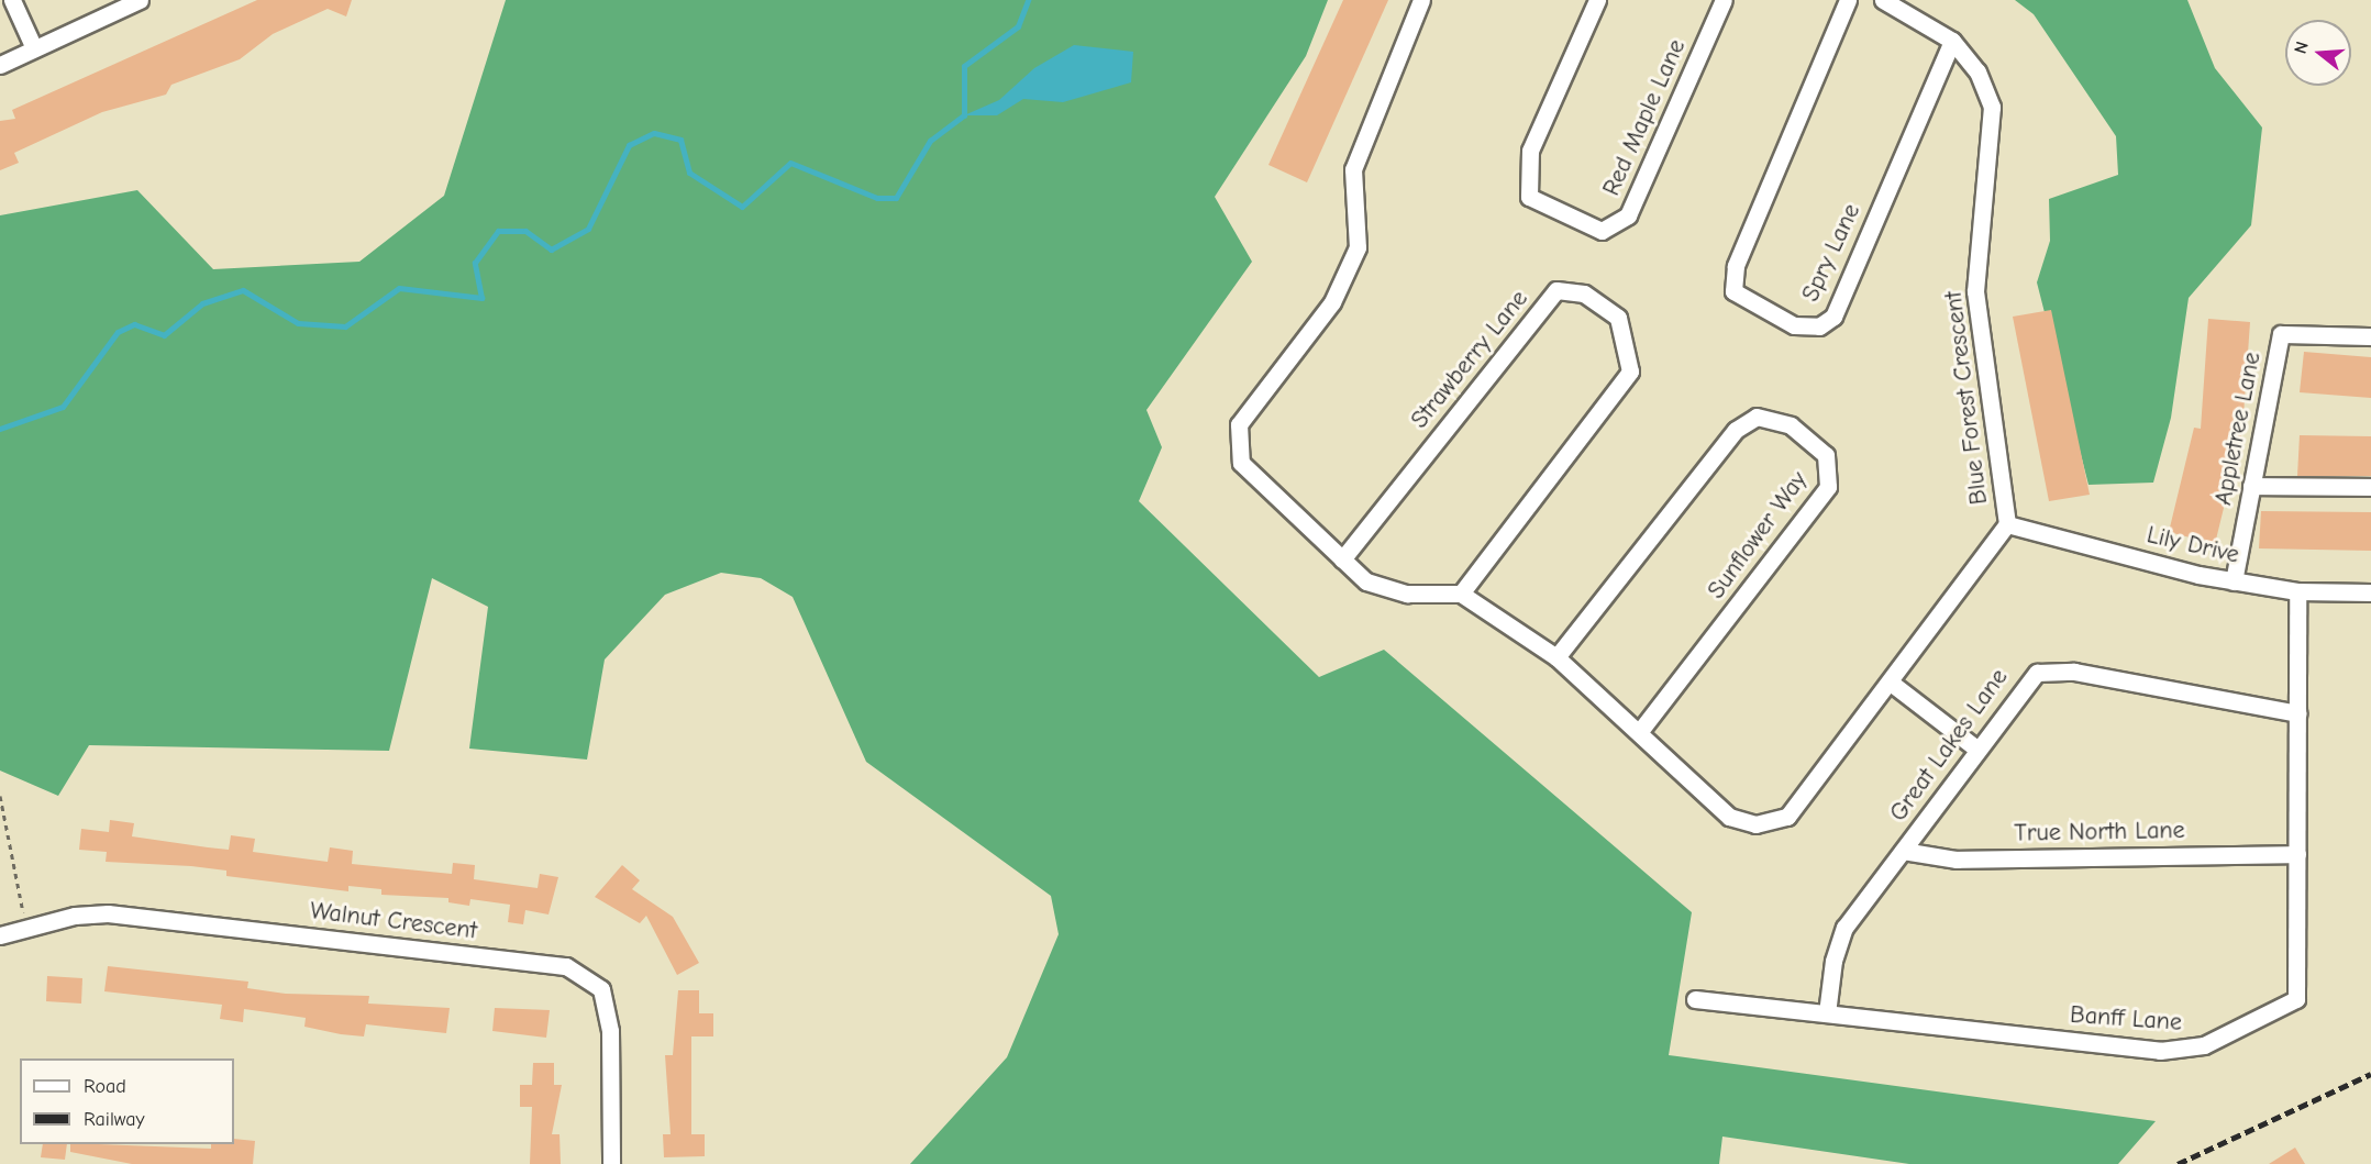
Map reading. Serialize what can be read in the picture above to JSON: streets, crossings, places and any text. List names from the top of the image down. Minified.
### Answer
{"streets":{"street":["Red Maple Lane","Spry Lane","Strawberry Lane","Blue Forest Crescent","Appletree Lane","Sunflower Way","Lily Drive","Great Lakes Lane","True North Lane","Walnut Crescent","Banff Lane"]},"crossings":[["Spry Lane","Blue Forest Crescent"],["Blue Forest Crescent","Lily Drive"],["Appletree Lane","Lily Drive"],["Lily Drive","Banff Lane"],["Great Lakes Lane","True North Lane"],["Great Lakes Lane","Banff Lane"],["True North Lane","Banff Lane"]],"legend":["Road","Railway"],"north":"left"}
